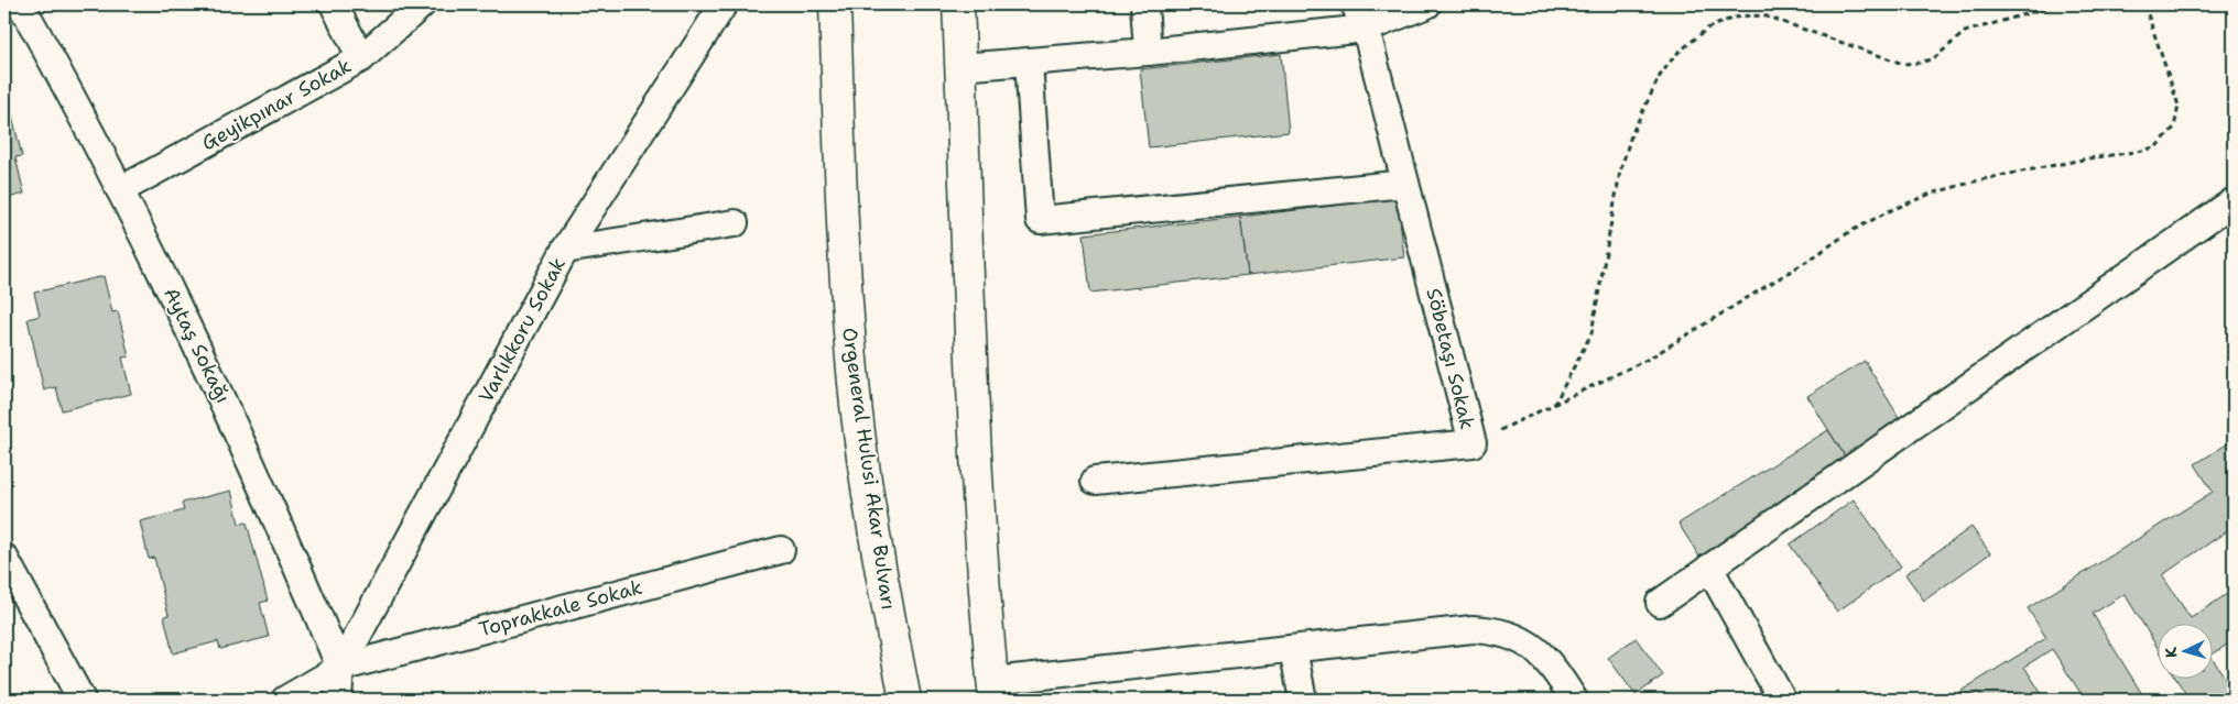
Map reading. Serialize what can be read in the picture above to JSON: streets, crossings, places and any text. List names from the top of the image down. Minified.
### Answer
{"streets":{"main road":["Orgeneral Hulusi Akar Bulvarı"],"street":["Geyikpınar Sokak","Varlıkkoru Sokak","Aytaş Sokağı","Söbetaşı Sokak","Toprakkale Sokak"]},"crossings":[["Geyikpınar Sokak","Aytaş Sokağı"],["Varlıkkoru Sokak","Aytaş Sokağı"],["Varlıkkoru Sokak","Toprakkale Sokak"],["Aytaş Sokağı","Toprakkale Sokak"]],"north":"left"}
